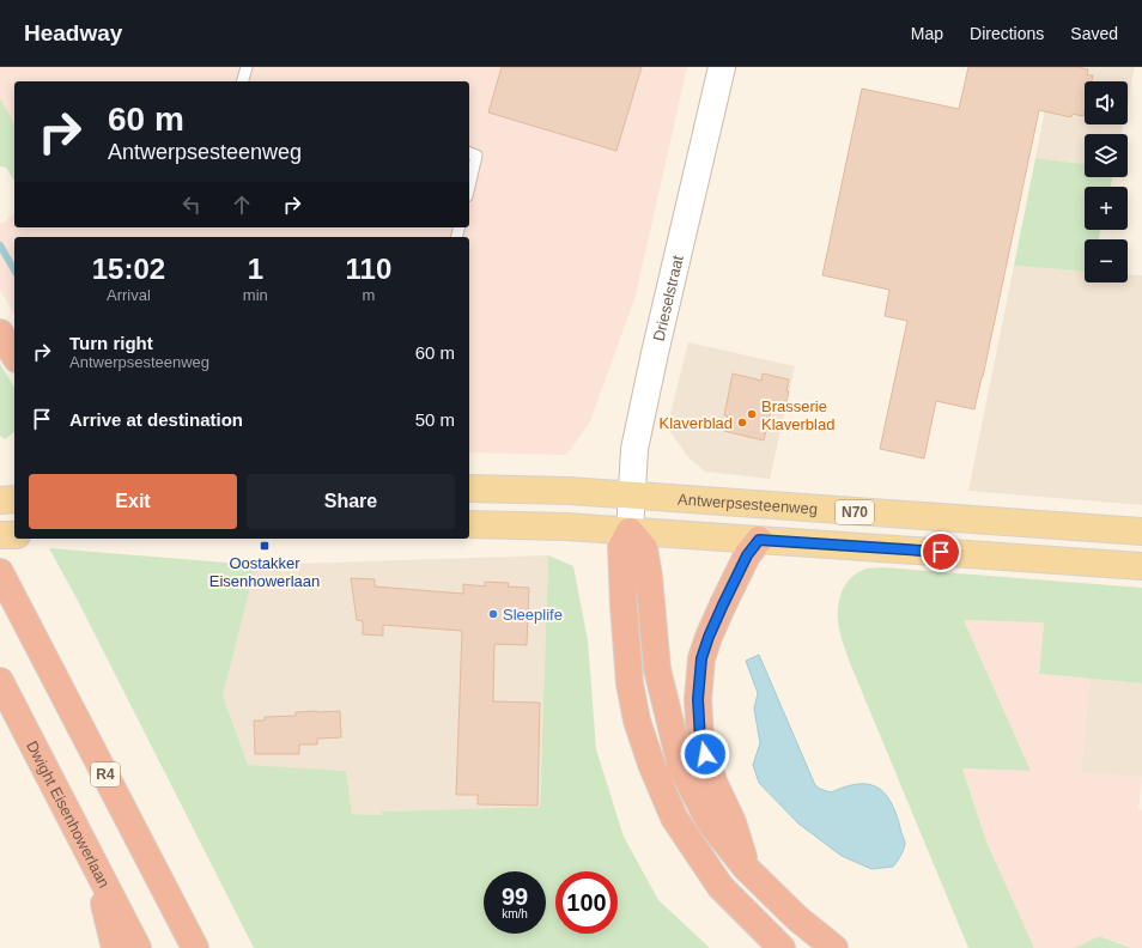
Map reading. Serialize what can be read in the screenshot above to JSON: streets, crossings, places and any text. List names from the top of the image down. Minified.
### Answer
{"streets":{"highway":["R4","Dwight Eisenhowerlaan"],"main road":["Antwerpsesteenweg","N70"],"street":["Drieselstraat"]},"crossings":[["Drieselstraat","Antwerpsesteenweg"],["Drieselstraat","N70"]],"places":{"other":["Brasserie Klaverblad","Klaverblad","Sleeplife"],"transit":["Oostakker Eisenhowerlaan"]},"page":{"header":"Headway","nav":["Map","Directions","Saved"],"map_buttons":["+","−"],"turn":["60 m","Antwerpsesteenweg"],"eta":["15:02","Arrival","1","min","110","m"],"list":[{"name":"Turn right","note":"Antwerpsesteenweg","value":"60 m"},{"name":"Arrive at destination","value":"50 m"}],"buttons":["Exit","Share"],"speed":"99 km/h","limit":"100"}}
